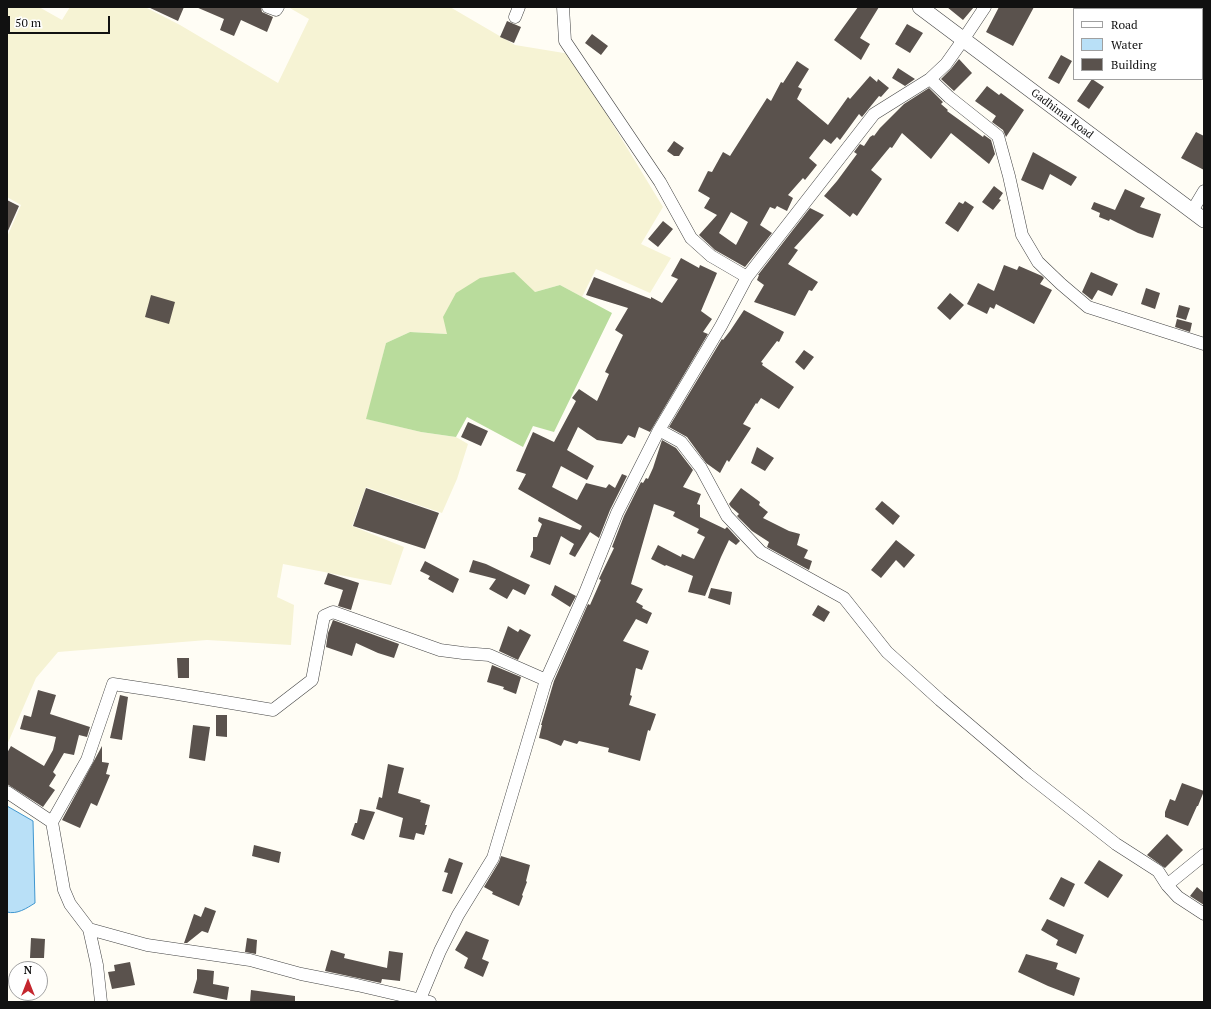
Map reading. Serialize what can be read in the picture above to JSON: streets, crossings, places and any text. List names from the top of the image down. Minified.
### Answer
{"streets":{"street":["Gadhimai Road"]},"legend":["Road","Water","Building"],"scale_bar":"50 m","north":"top"}
